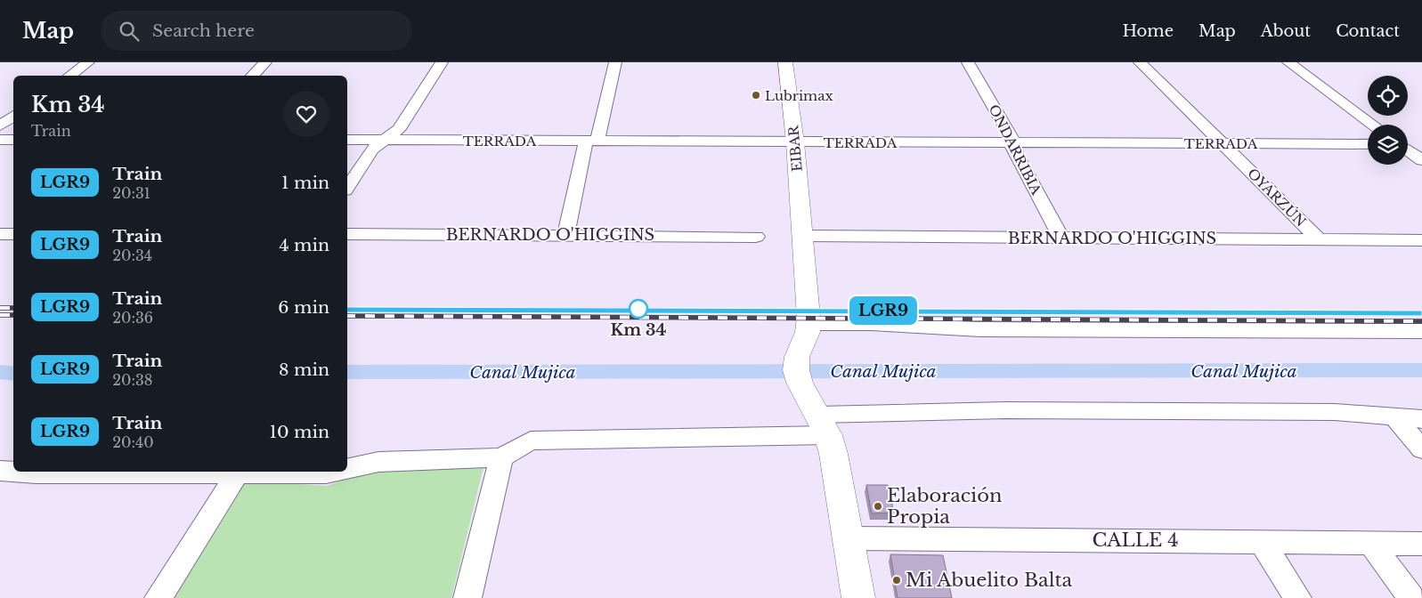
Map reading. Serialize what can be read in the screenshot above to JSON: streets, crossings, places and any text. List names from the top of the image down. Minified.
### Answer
{"streets":{"street":["TERRADA","EIBAR","ONDARRIBIA","OYARZÚN","BERNARDO O'HIGGINS","CALLE 4"]},"crossings":[["TERRADA","EIBAR"],["TERRADA","ONDARRIBIA"],["TERRADA","OYARZÚN"],["EIBAR","BERNARDO O'HIGGINS"],["ONDARRIBIA","BERNARDO O'HIGGINS"],["OYARZÚN","BERNARDO O'HIGGINS"]],"water":["Canal Mujica"],"places":["Lubrimax","Km 34","Elaboración Propia","Mi Abuelito Balta"],"page":{"header":"Map","search":"Search here","nav":["Home","Map","About","Contact"],"on_map":"LGR9","heading":["Km 34","Train"],"list":[{"mark":"LGR9","name":"Train","note":"20:31","value":"1 min"},{"mark":"LGR9","name":"Train","note":"20:34","value":"4 min"},{"mark":"LGR9","name":"Train","note":"20:36","value":"6 min"},{"mark":"LGR9","name":"Train","note":"20:38","value":"8 min"},{"mark":"LGR9","name":"Train","note":"20:40","value":"10 min"}]}}
